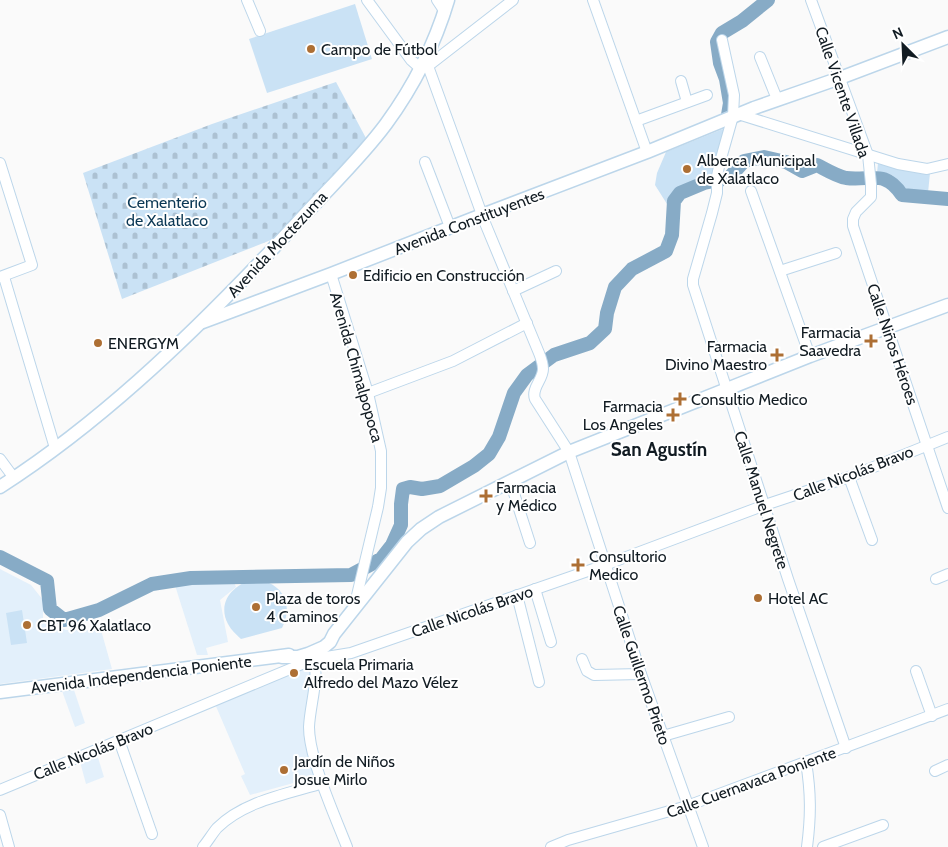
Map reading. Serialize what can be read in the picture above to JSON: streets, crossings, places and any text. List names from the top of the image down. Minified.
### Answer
{"streets":{"main road":["Avenida Constituyentes","Avenida Moctezuma","Avenida Independencia Poniente"],"street":["Calle Vicente Villada","Calle Niños Héroes","Avenida Chimalpopoca","Calle Nicolás Bravo","Calle Manuel Negrete","Calle Guillermo Prieto","Calle Cuernavaca Poniente"]},"crossings":[["Calle Vicente Villada","Avenida Constituyentes"],["Calle Vicente Villada","Calle Niños Héroes"],["Avenida Constituyentes","Avenida Moctezuma"],["Avenida Constituyentes","Avenida Chimalpopoca"],["Avenida Constituyentes","Calle Manuel Negrete"],["Calle Niños Héroes","Calle Nicolás Bravo"],["Calle Niños Héroes","Avenida Independencia Poniente"],["Avenida Chimalpopoca","Avenida Independencia Poniente"],["Calle Nicolás Bravo","Calle Manuel Negrete"],["Calle Nicolás Bravo","Avenida Independencia Poniente"],["Calle Nicolás Bravo","Calle Guillermo Prieto"],["Calle Manuel Negrete","Avenida Independencia Poniente"],["Calle Manuel Negrete","Calle Cuernavaca Poniente"],["Avenida Independencia Poniente","Calle Guillermo Prieto"],["Calle Guillermo Prieto","Calle Cuernavaca Poniente"]],"districts":["San Agustín"],"parks":["Cementerio de Xalatlaco"],"places":{"other":["Campo de Fútbol","Alberca Municipal de Xalatlaco","Edificio en Construcción","ENERGYM","Hotel AC","Plaza de toros 4 Caminos","CBT 96 Xalatlaco","Escuela Primaria Alfredo del Mazo Vélez","Jardín de Niños Josue Mirlo"],"health":["Farmacia Saavedra","Farmacia Divino Maestro","Consultio Medico","Farmacia Los Angeles","Farmacia y Médico","Consultorio Medico"]},"north":"top left"}
